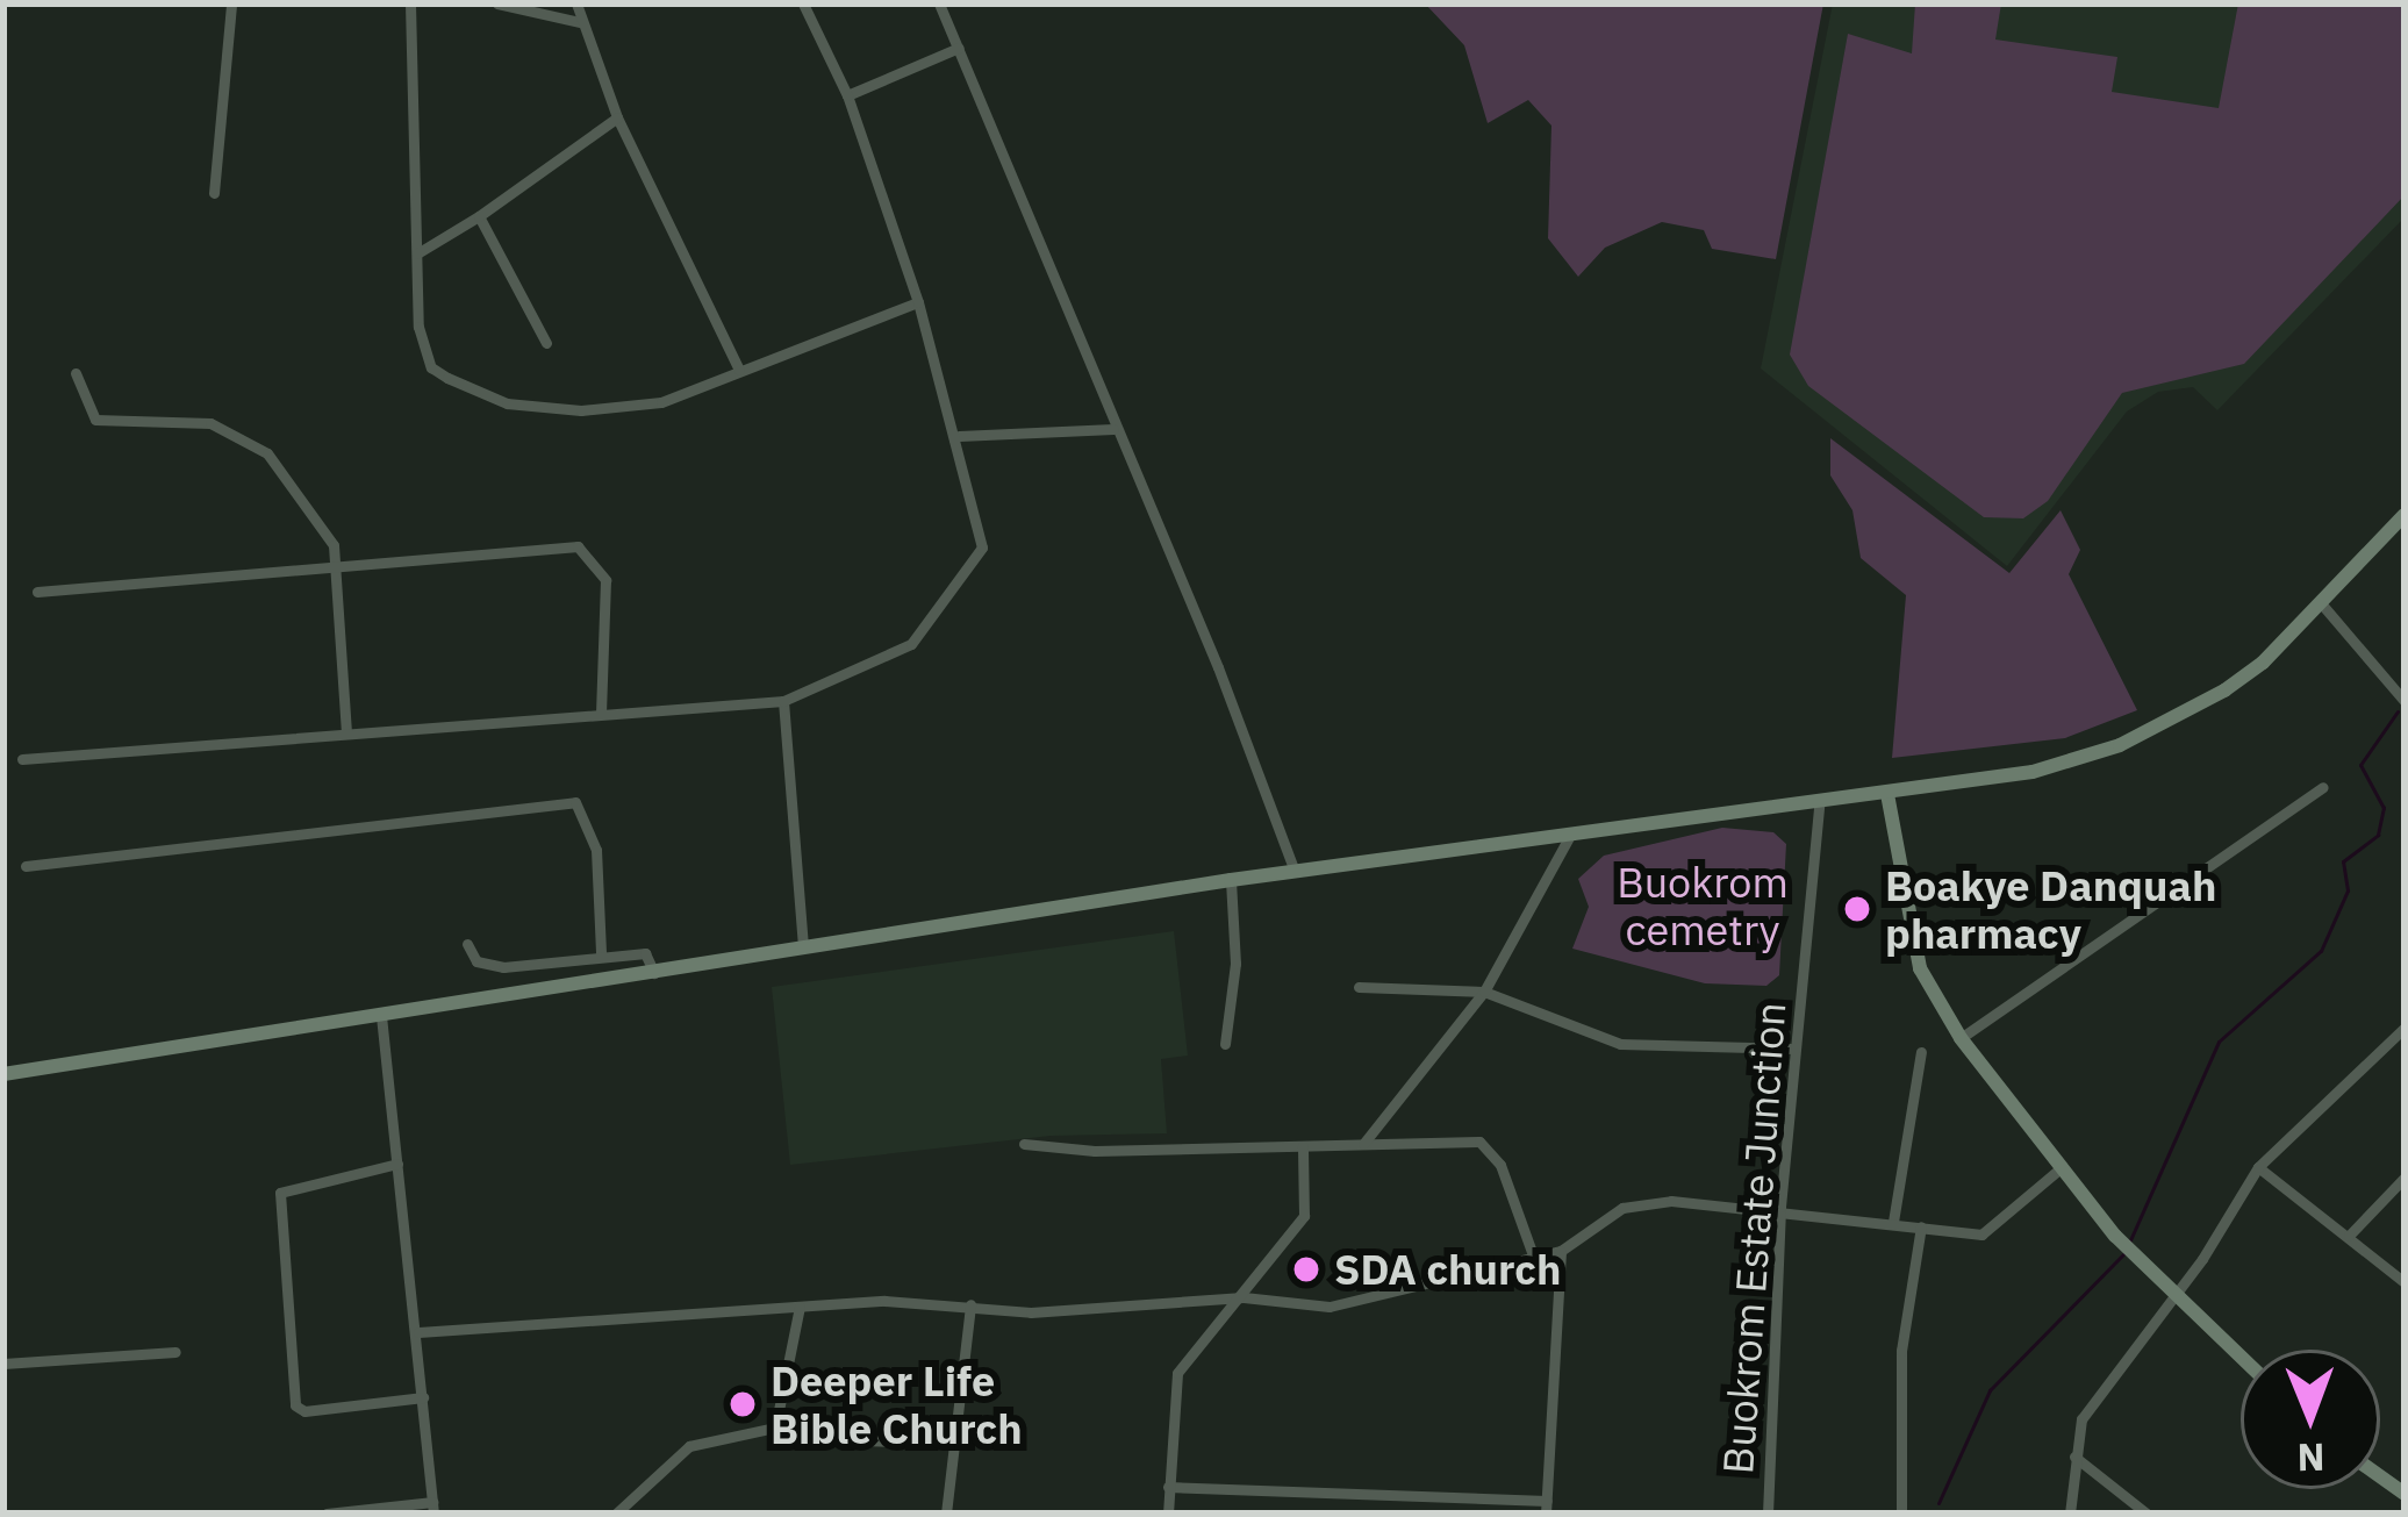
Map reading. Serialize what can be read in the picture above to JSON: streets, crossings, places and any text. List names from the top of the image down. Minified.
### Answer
{"streets":{"street":["Buokrom Estate Junction"]},"parks":["Buokrom cemetry"],"places":["Boakye Danquah pharmacy","SDA church","Deeper Life Bible Church"],"north":"bottom"}
